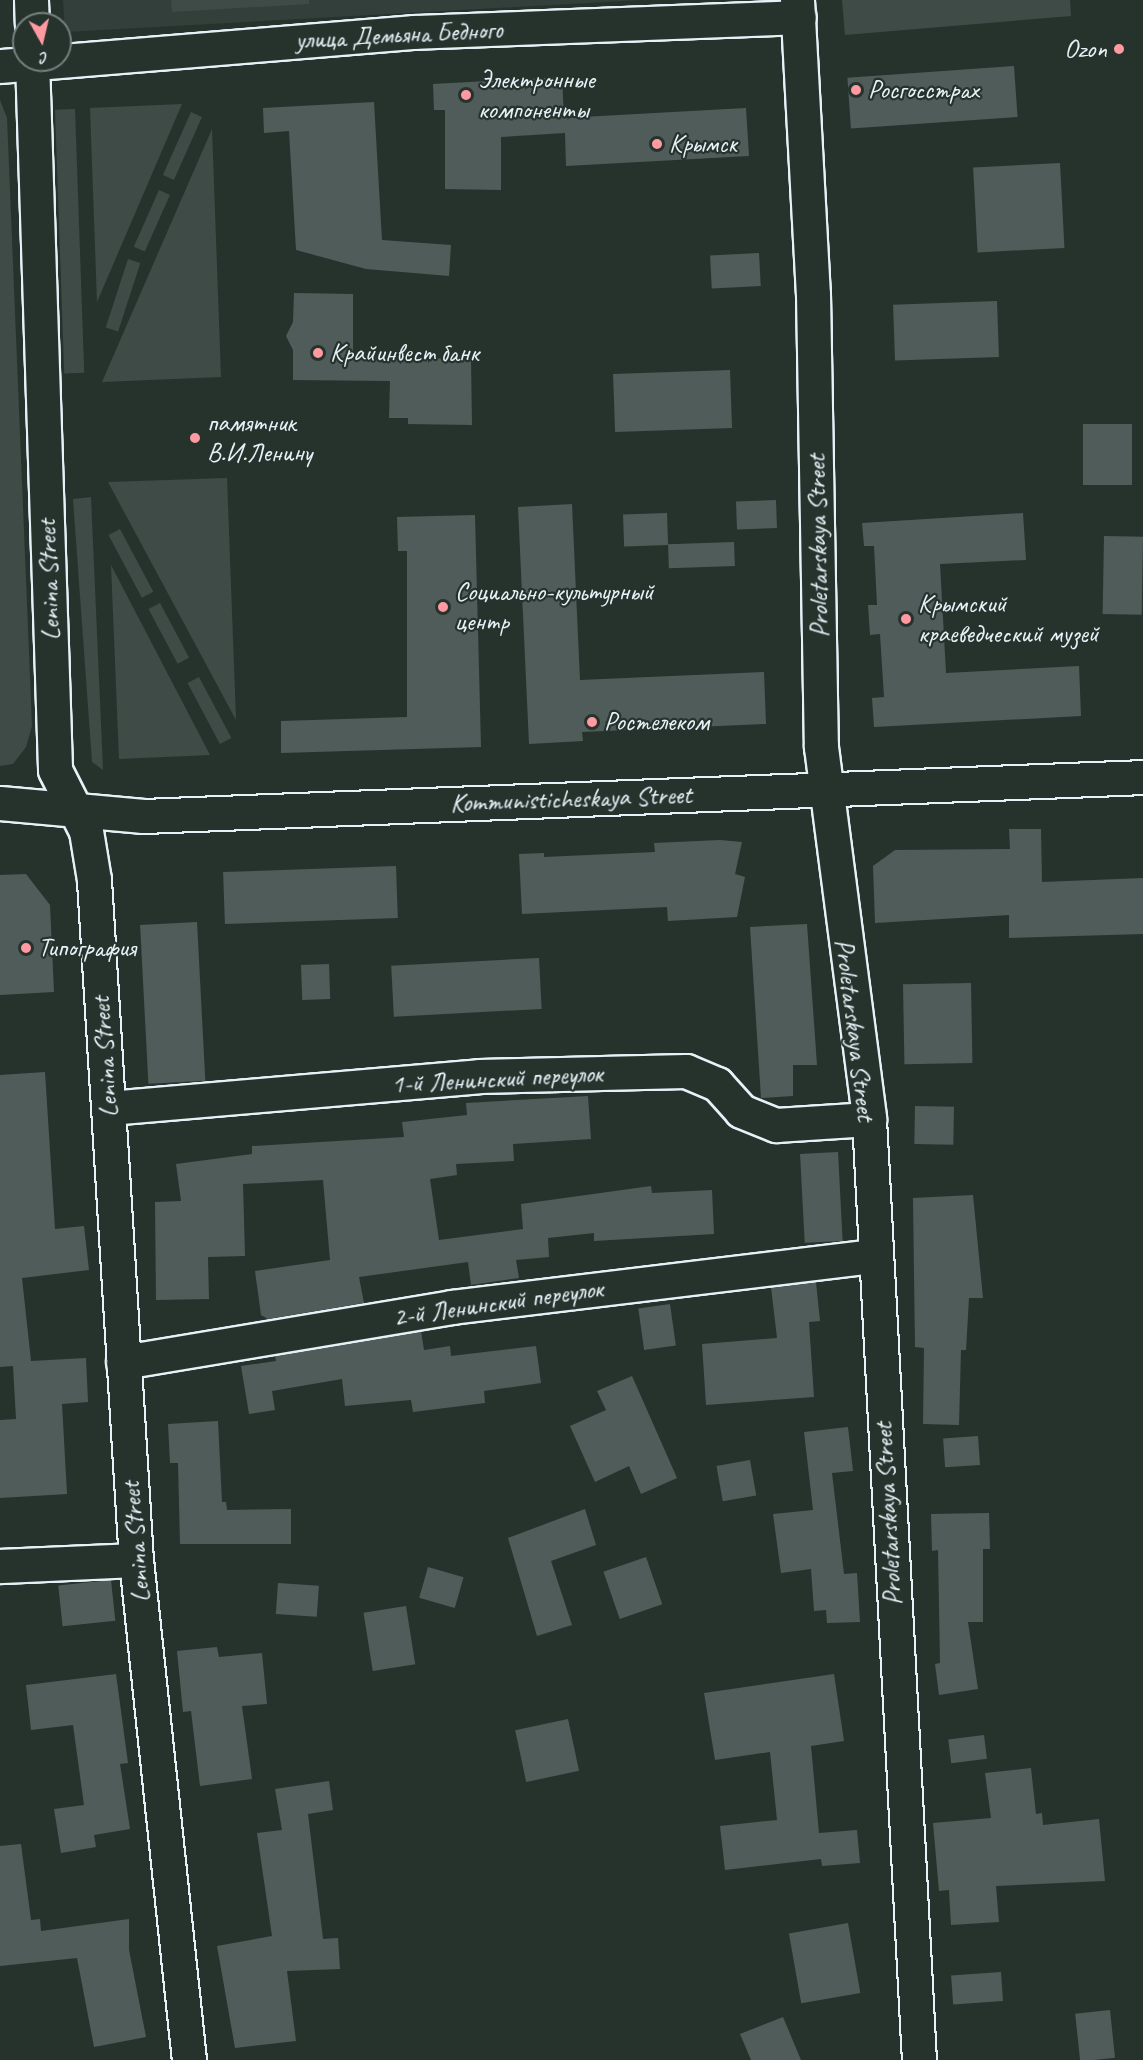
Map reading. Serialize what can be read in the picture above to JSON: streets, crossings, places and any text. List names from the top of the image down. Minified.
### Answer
{"streets":{"street":["улица Демьяна Бедного","Proletarskaya Street","Lenina Street","Kommunisticheskaya Street","1-й Ленинский переулок","2-й Ленинский переулок"]},"crossings":[["улица Демьяна Бедного","Proletarskaya Street"],["Proletarskaya Street","Kommunisticheskaya Street"],["Proletarskaya Street","1-й Ленинский переулок"],["Proletarskaya Street","2-й Ленинский переулок"],["Lenina Street","Kommunisticheskaya Street"],["Lenina Street","1-й Ленинский переулок"],["Lenina Street","2-й Ленинский переулок"]],"places":["Ozon","Росгосстрах","Электронные компоненты","Крымск","Крайинвест банк","памятник В.И.Ленину","Социально-культурный центр","Крымский краеведческий музей","Ростелеком","Типография"],"north":"bottom"}
